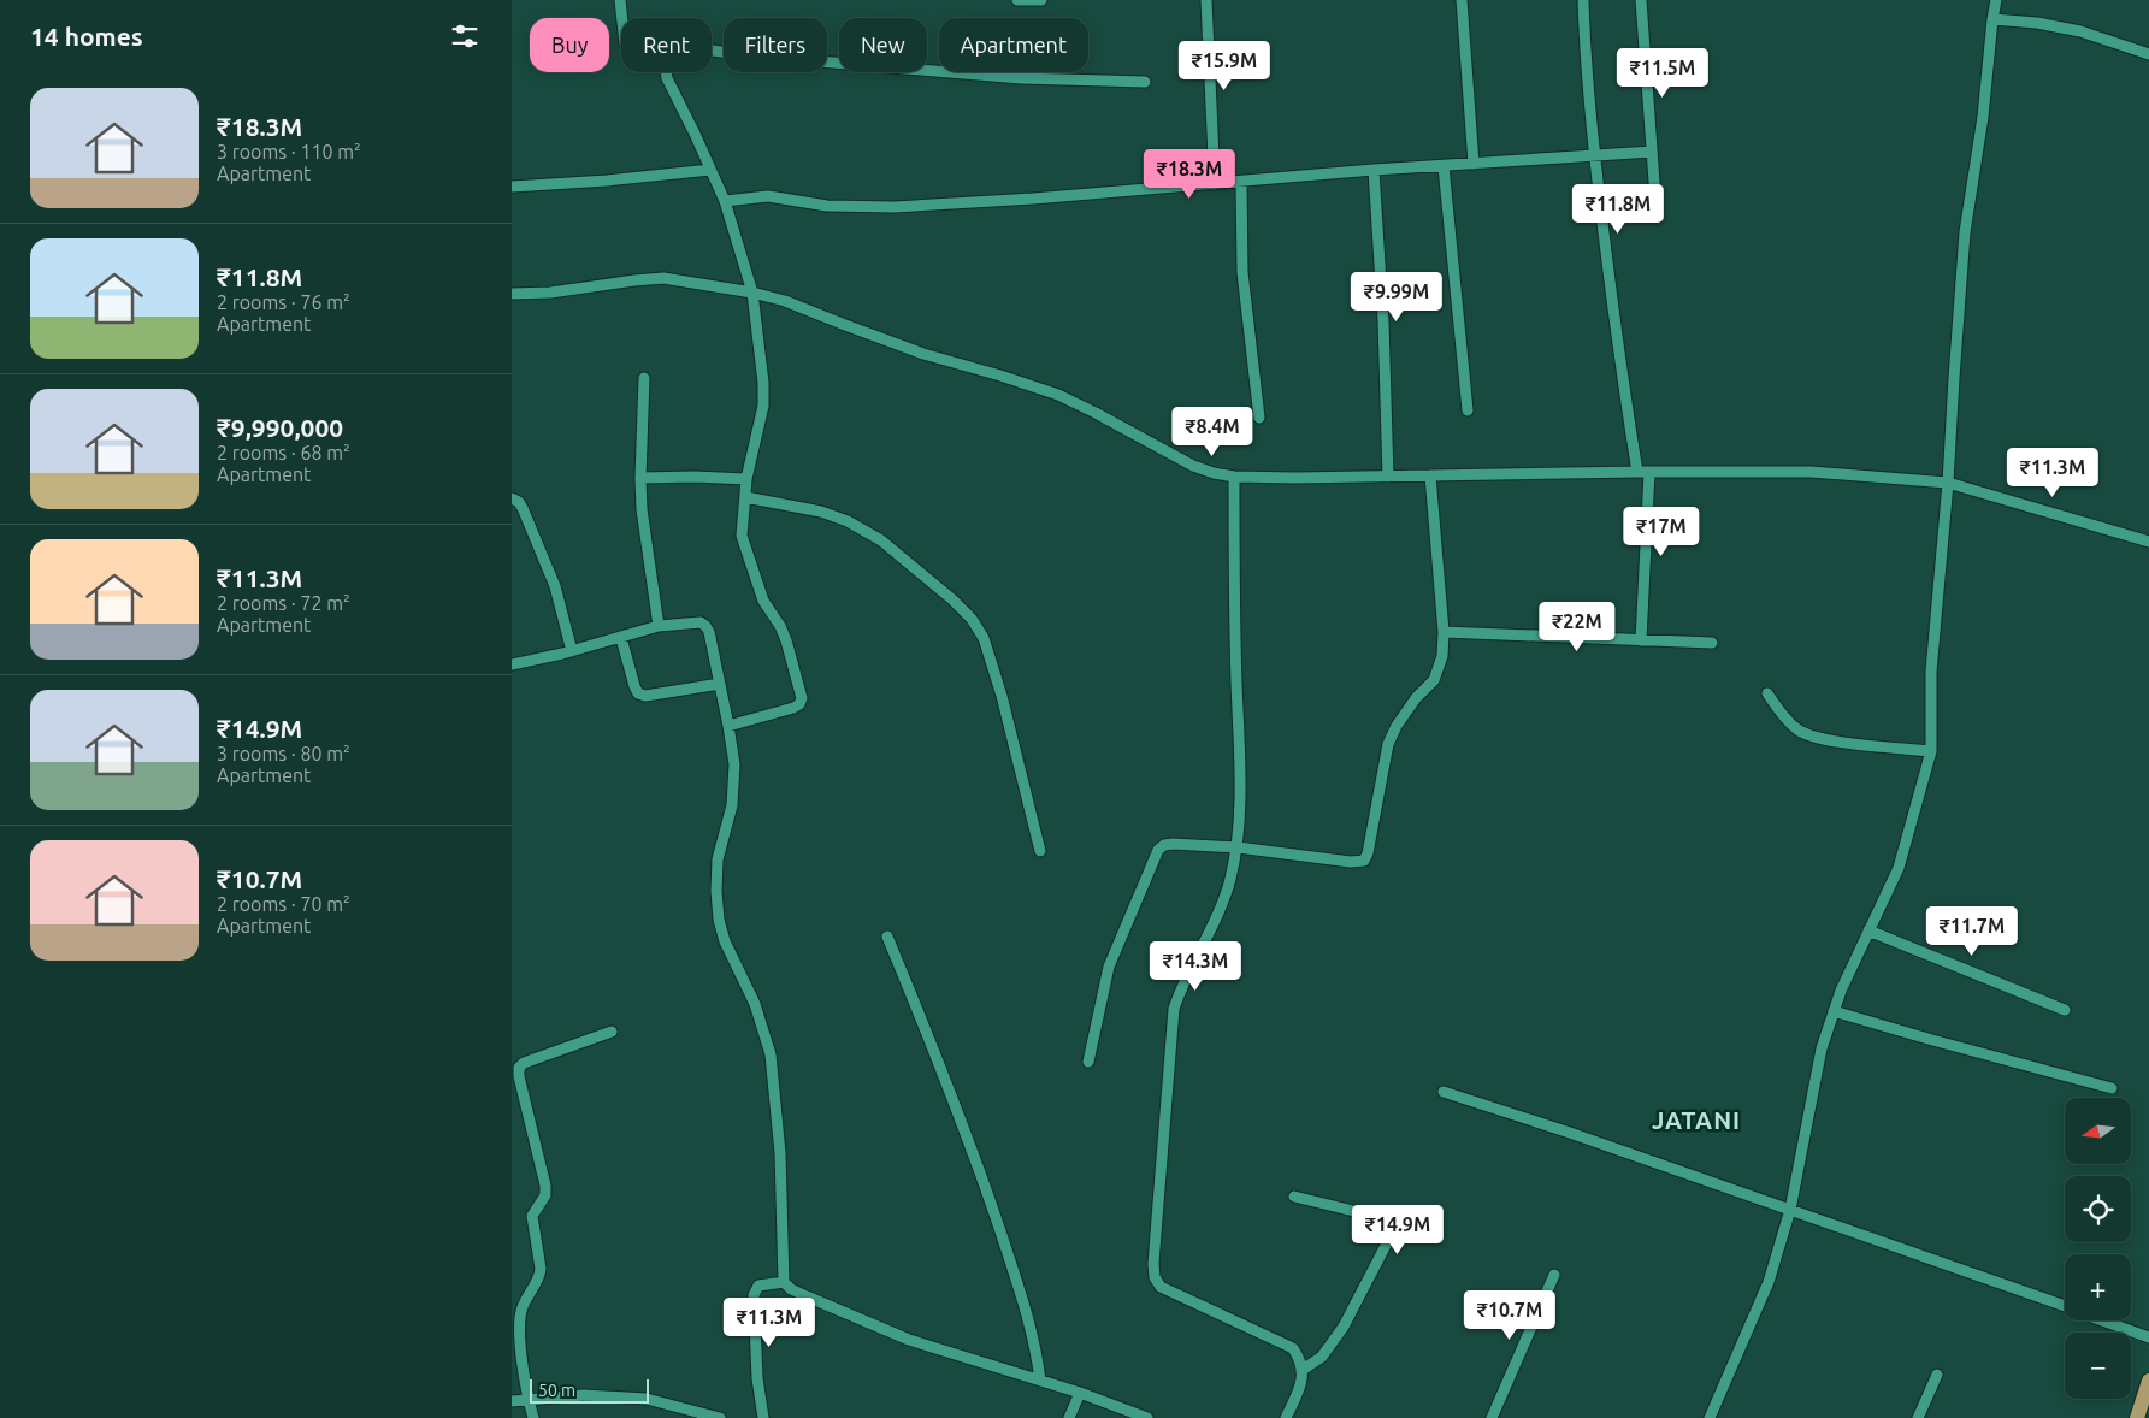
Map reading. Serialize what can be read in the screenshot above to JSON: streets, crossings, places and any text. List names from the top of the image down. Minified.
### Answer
{"districts":["JATANI"],"scale_bar":"50 m","north":"left","page":{"heading":"14 homes","chip":["Buy","Rent","Filters","New","Apartment"],"price":["₹15.9M","₹11.5M","₹18.3M","₹11.8M","₹9.99M","₹8.4M","₹11.3M","₹17M","₹22M","₹11.7M","₹14.3M","₹14.9M","₹10.7M","₹11.3M"],"list":[{"name":"₹18.3M","note":"3 rooms · 110 m² · Apartment"},{"name":"₹11.8M","note":"2 rooms · 76 m² · Apartment"},{"name":"₹9,990,000","note":"2 rooms · 68 m² · Apartment"},{"name":"₹11.3M","note":"2 rooms · 72 m² · Apartment"},{"name":"₹14.9M","note":"3 rooms · 80 m² · Apartment"},{"name":"₹10.7M","note":"2 rooms · 70 m² · Apartment"}],"map_buttons":["+","−"],"scale":"50 m"}}
